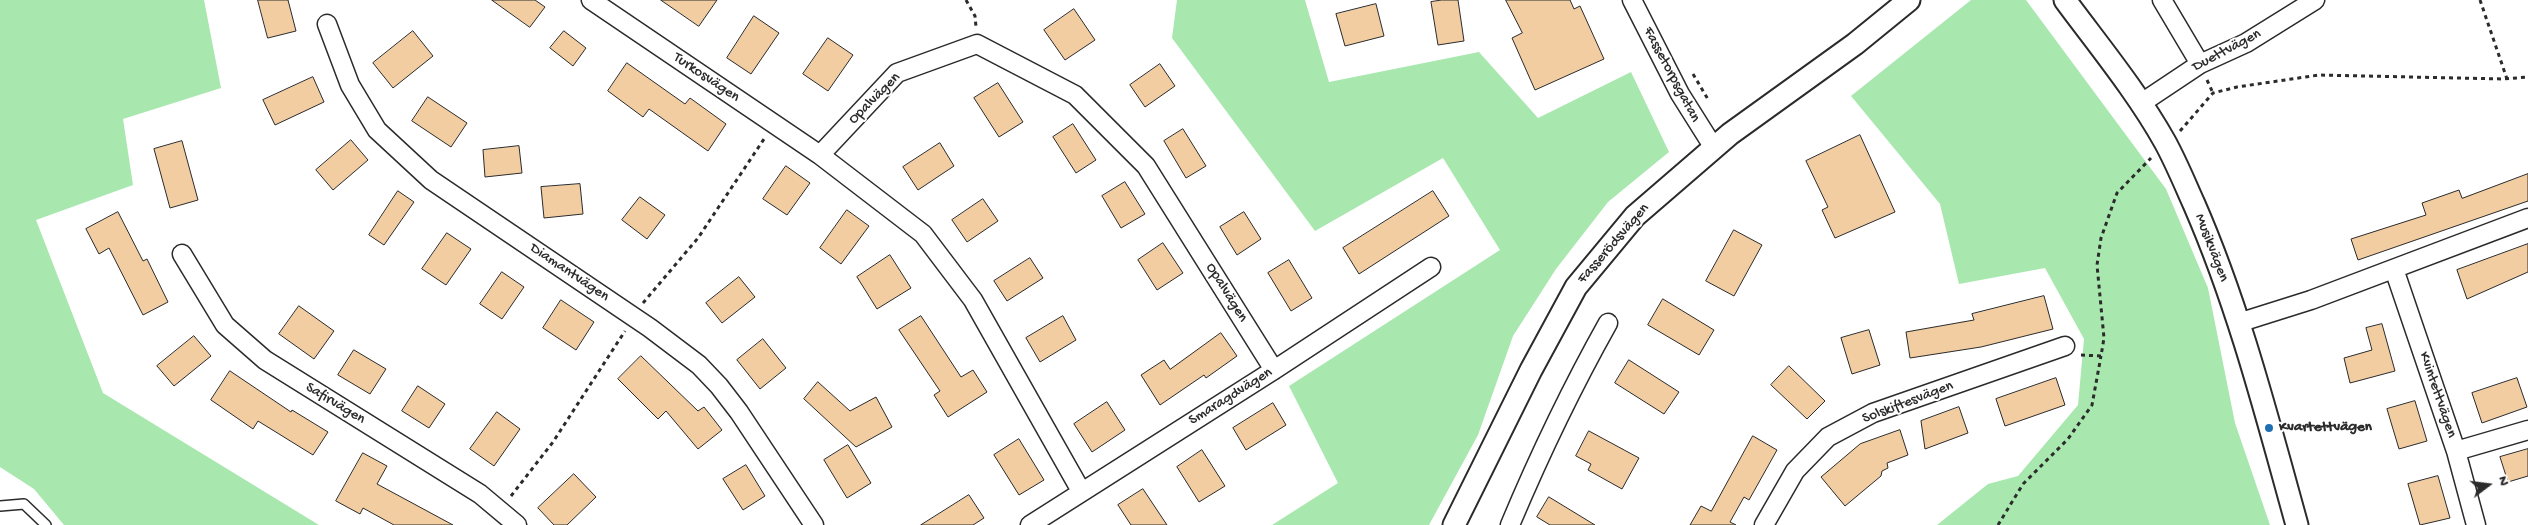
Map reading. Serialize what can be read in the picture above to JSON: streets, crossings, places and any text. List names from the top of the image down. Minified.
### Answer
{"streets":{"street":["Duettvägen","Fassetorpsgatan","Turkosvägen","Opalvägen","Fasserödsvägen","Musikvägen","Diamantvägen","Kvintettvägen","Smaragdvägen","Solskiftesvägen","Safirvägen"]},"crossings":[["Duettvägen","Musikvägen"],["Fassetorpsgatan","Fasserödsvägen"],["Turkosvägen","Opalvägen"],["Opalvägen","Smaragdvägen"]],"places":["Kvartettvägen"],"north":"right"}
